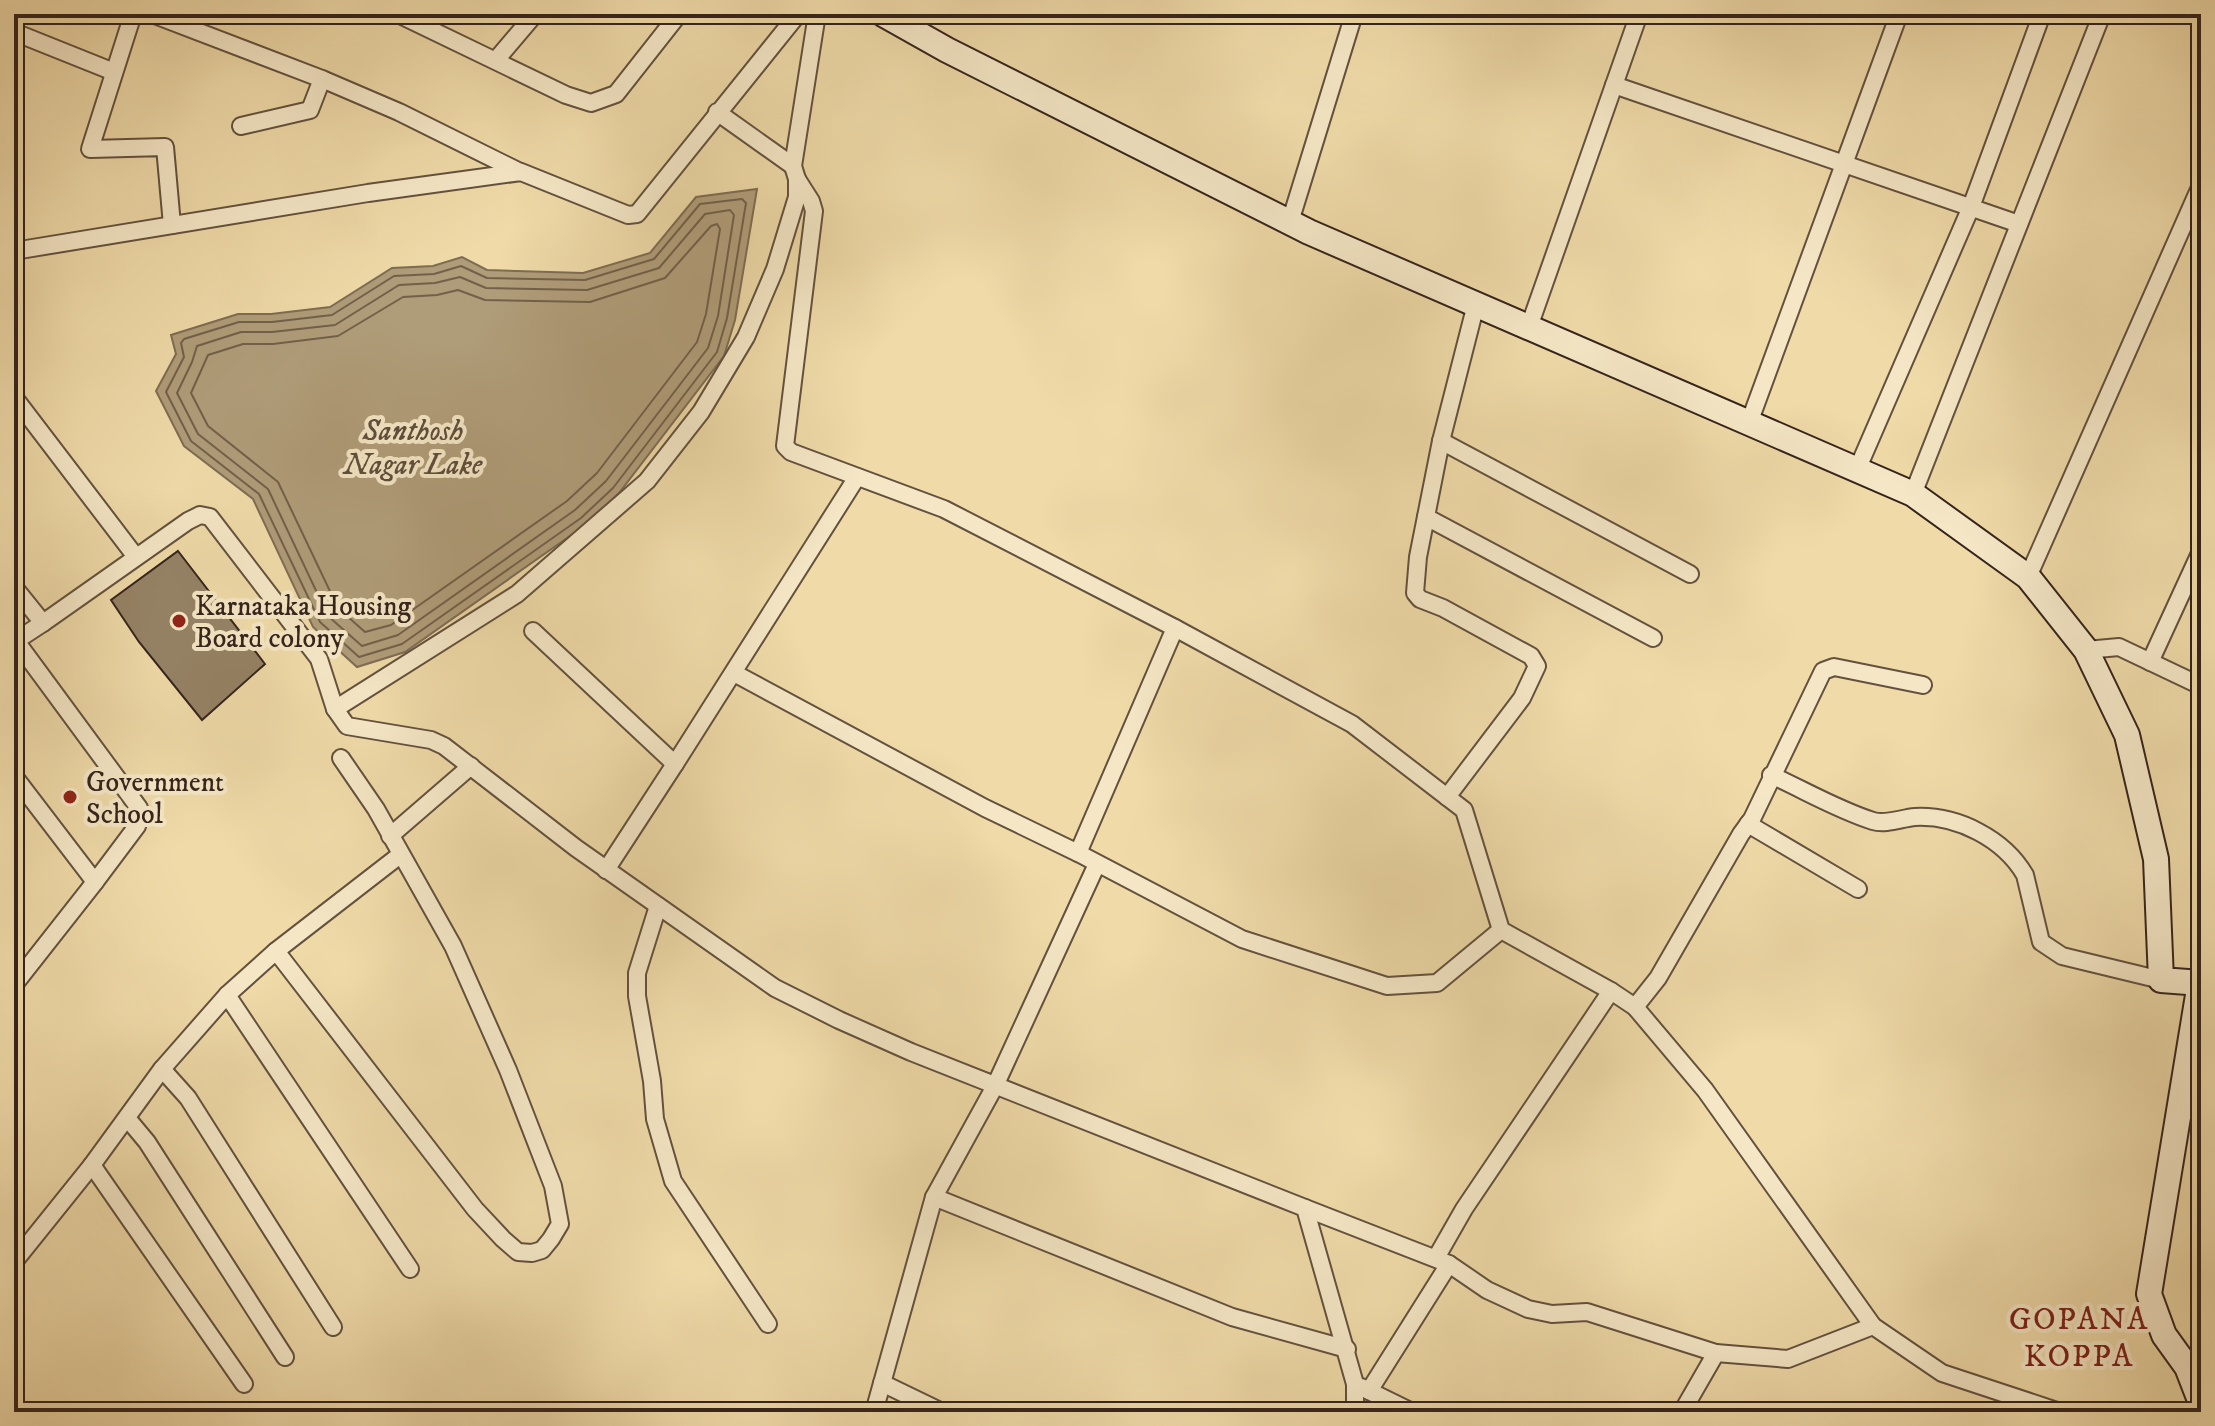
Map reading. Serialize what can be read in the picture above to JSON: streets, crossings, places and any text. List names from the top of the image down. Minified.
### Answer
{"districts":["GOPANA KOPPA"],"water":["Santhosh Nagar Lake"],"places":["Karnataka Housing Board colony","Government School"]}
